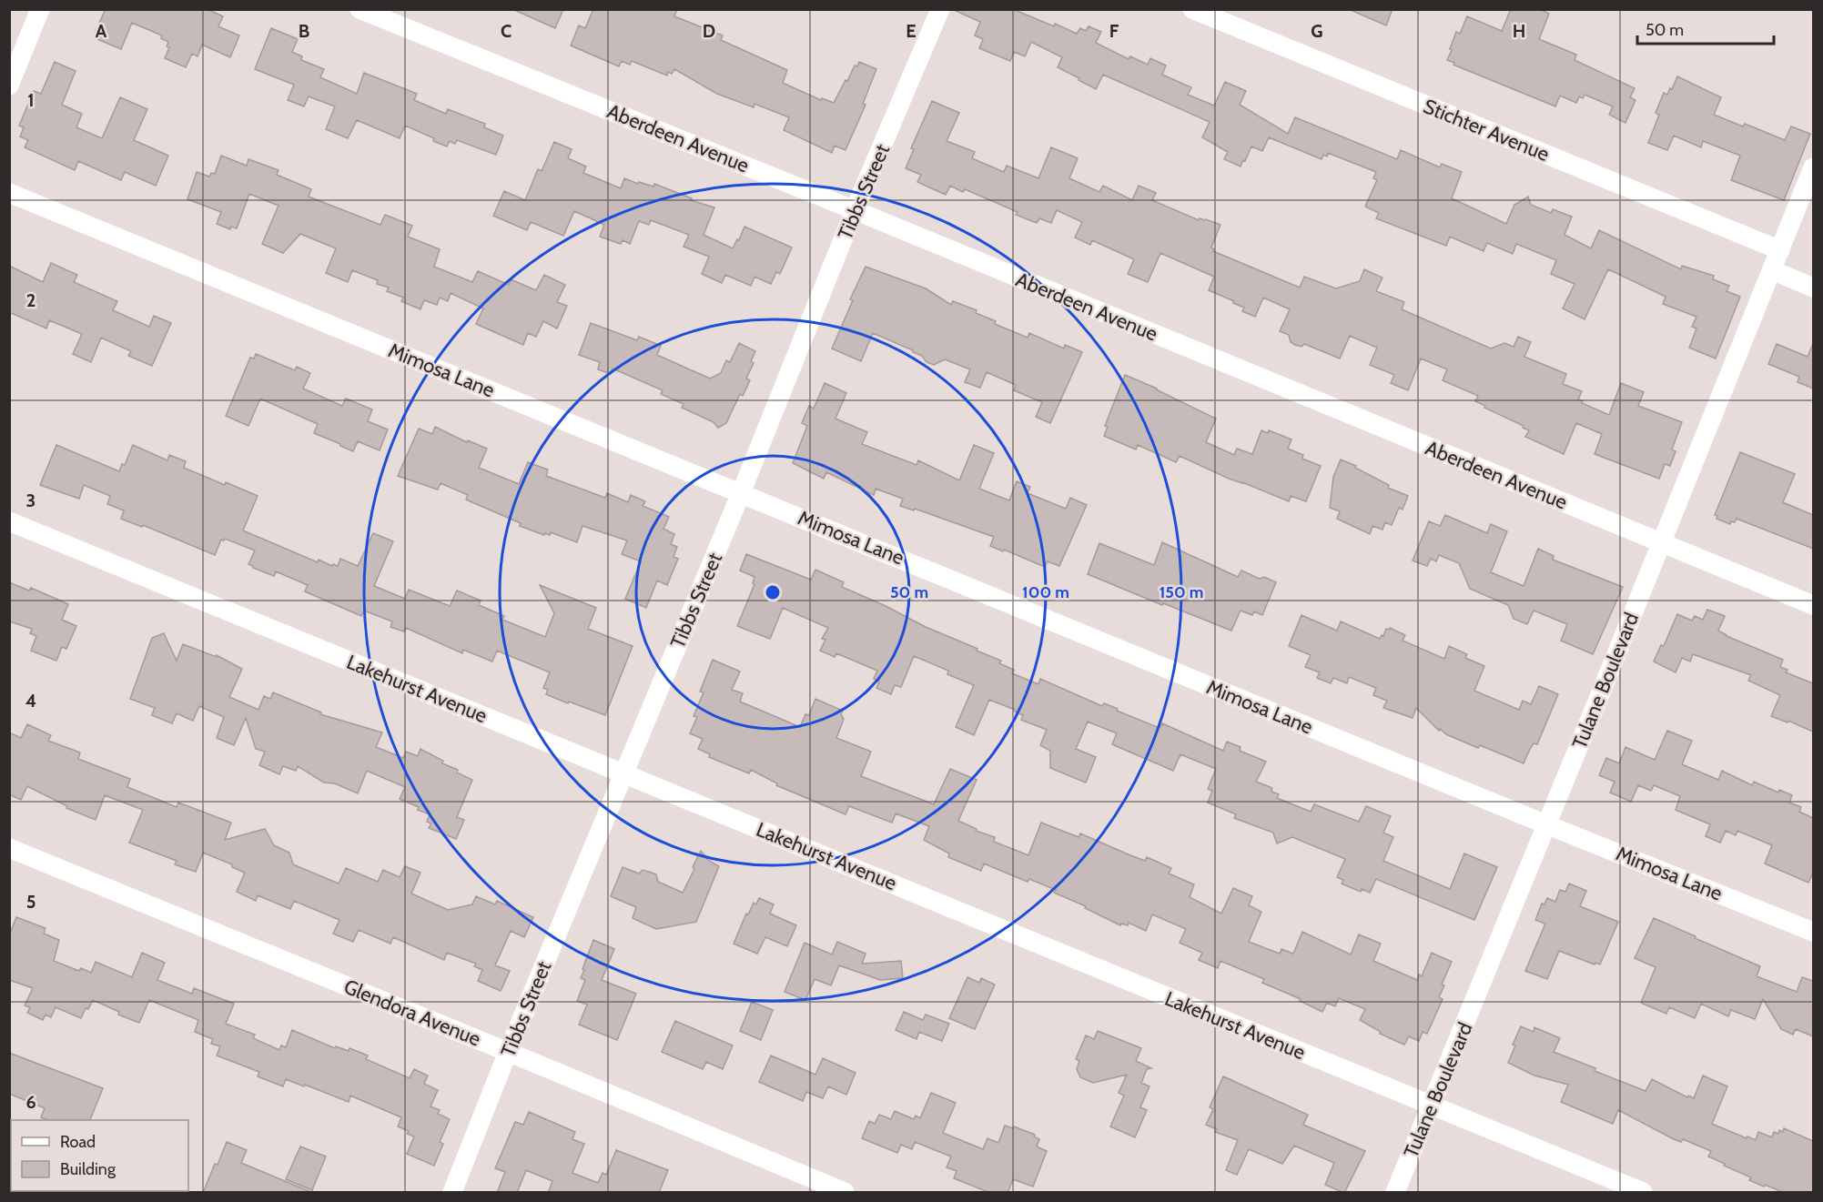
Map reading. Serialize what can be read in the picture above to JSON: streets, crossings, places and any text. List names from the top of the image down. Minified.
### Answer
{"streets":{"street":["Stichter Avenue","Aberdeen Avenue","Tibbs Street","Mimosa Lane","Tulane Boulevard","Lakehurst Avenue","Glendora Avenue"]},"crossings":[["Stichter Avenue","Tulane Boulevard"],["Aberdeen Avenue","Tibbs Street"],["Aberdeen Avenue","Tulane Boulevard"],["Tibbs Street","Mimosa Lane"],["Tibbs Street","Lakehurst Avenue"],["Tibbs Street","Glendora Avenue"],["Mimosa Lane","Tulane Boulevard"],["Tulane Boulevard","Lakehurst Avenue"]],"legend":["Road","Building"],"scale_bar":"50 m","grid":{"columns":["A","B","C","D","E","F","G","H"],"rows":["1","2","3","4","5","6"]},"rings":["50 m","100 m","150 m"]}
